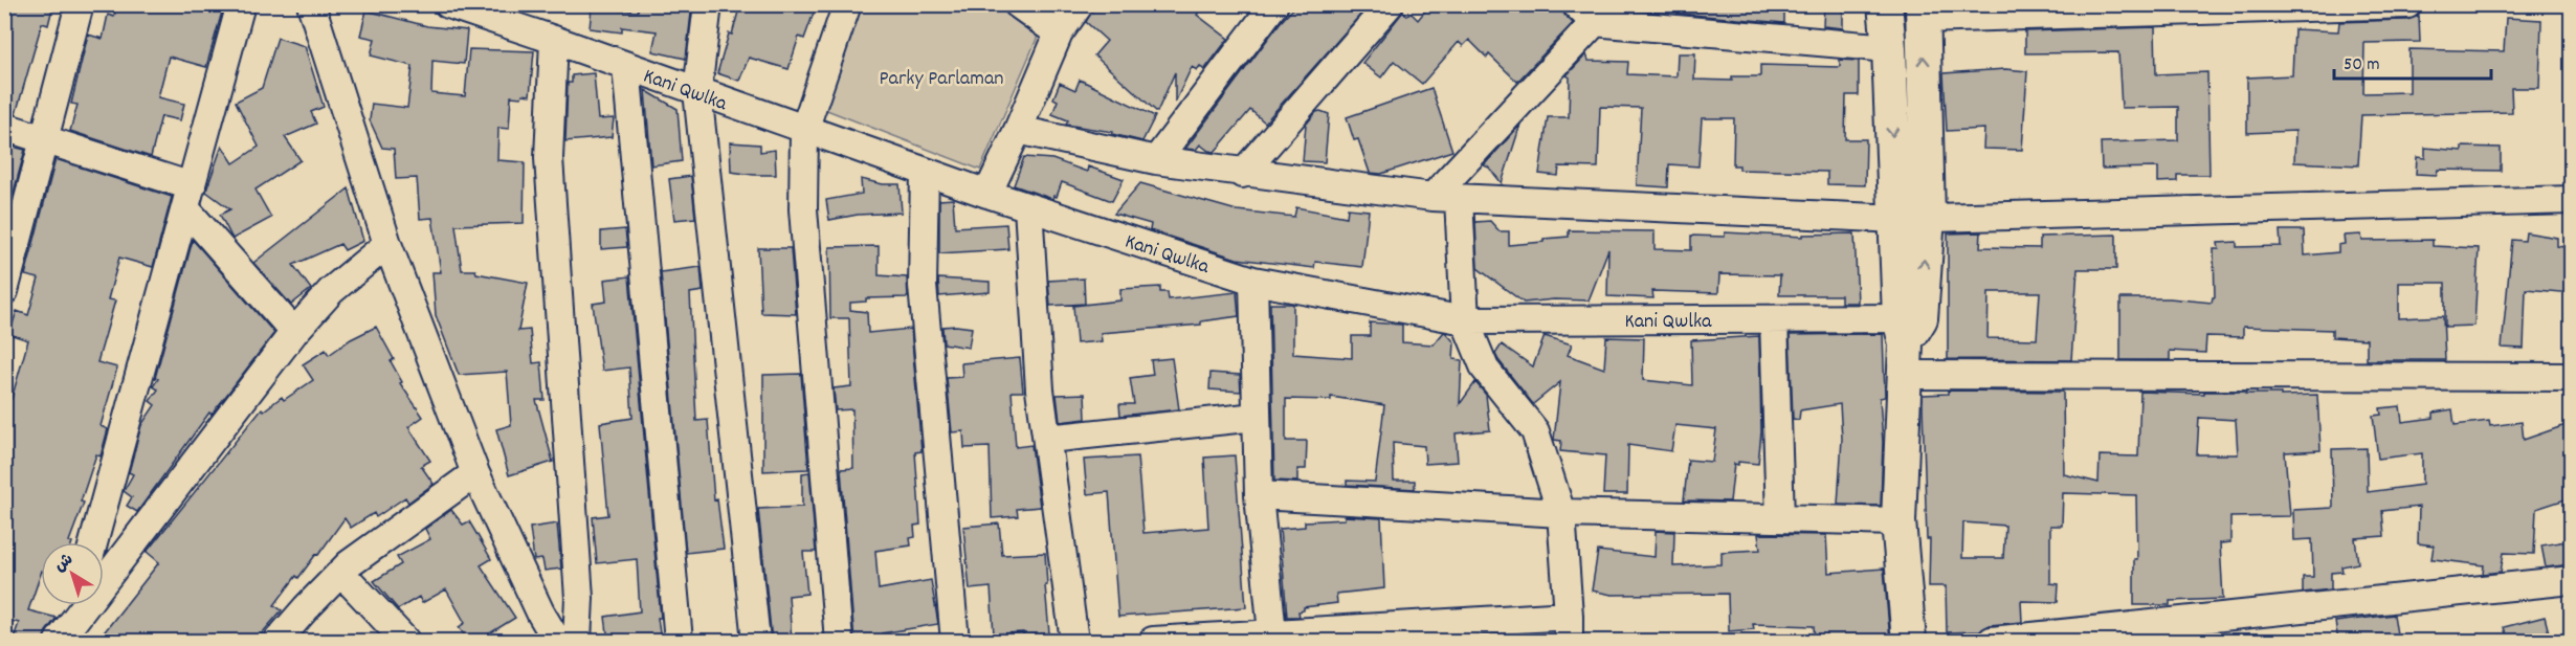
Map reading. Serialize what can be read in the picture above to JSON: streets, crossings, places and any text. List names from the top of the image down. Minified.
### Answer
{"streets":{"street":["Kani Qwlka"]},"parks":["Parky Parlaman"],"scale_bar":"50 m","north":"top left"}
